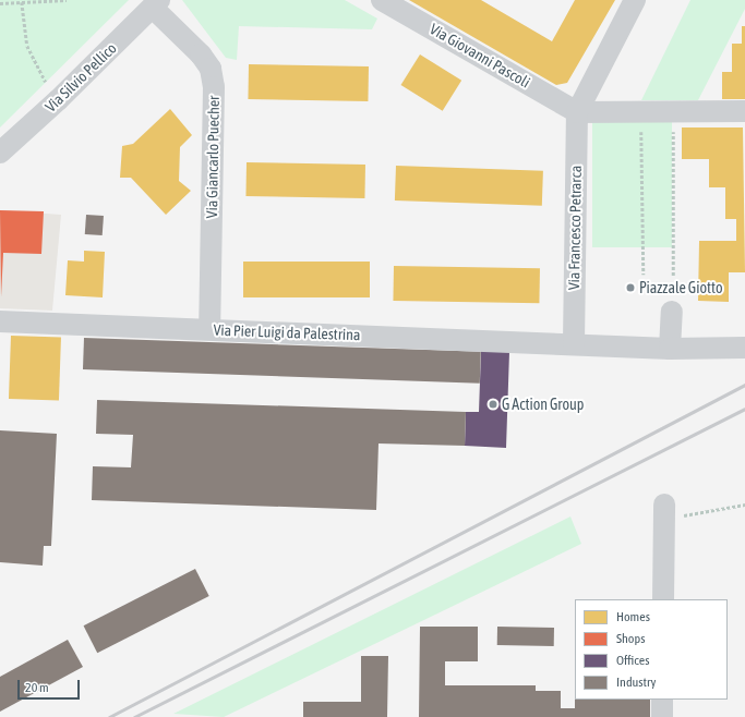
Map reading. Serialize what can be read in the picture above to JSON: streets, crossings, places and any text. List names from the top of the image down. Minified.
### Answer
{"streets":{"street":["Via Giovanni Pascoli","Via Silvio Pellico","Via Giancarlo Puecher","Via Francesco Petrarca","Via Pier Luigi da Palestrina"]},"crossings":[["Via Giovanni Pascoli","Via Francesco Petrarca"],["Via Silvio Pellico","Via Giancarlo Puecher"],["Via Giancarlo Puecher","Via Pier Luigi da Palestrina"],["Via Francesco Petrarca","Via Pier Luigi da Palestrina"]],"places":["Piazzale Giotto","G Action Group"],"legend":["Homes","Shops","Offices","Industry"],"scale_bar":"20 m"}
